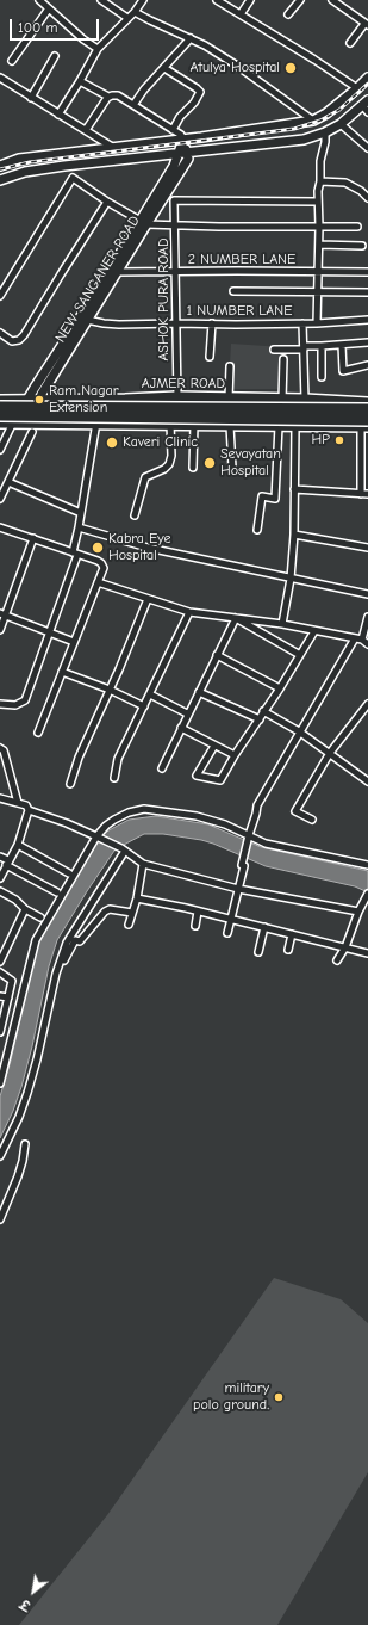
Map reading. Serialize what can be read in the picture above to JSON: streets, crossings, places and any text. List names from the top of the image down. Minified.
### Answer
{"streets":{"highway":["AJMER ROAD"],"main road":["NEW SANGANER ROAD"],"street":["2 NUMBER LANE","ASHOK PURA ROAD","1 NUMBER LANE"]},"crossings":[["2 NUMBER LANE","NEW SANGANER ROAD"],["2 NUMBER LANE","ASHOK PURA ROAD"],["NEW SANGANER ROAD","1 NUMBER LANE"],["NEW SANGANER ROAD","AJMER ROAD"],["ASHOK PURA ROAD","1 NUMBER LANE"],["ASHOK PURA ROAD","AJMER ROAD"]],"places":["Atulya Hospital","Ram Nagar Extension","HP","Kaveri Clinic","Sevayatan Hospital","Kabra Eye Hospital","military polo ground."],"scale_bar":"100 m","north":"bottom left"}
